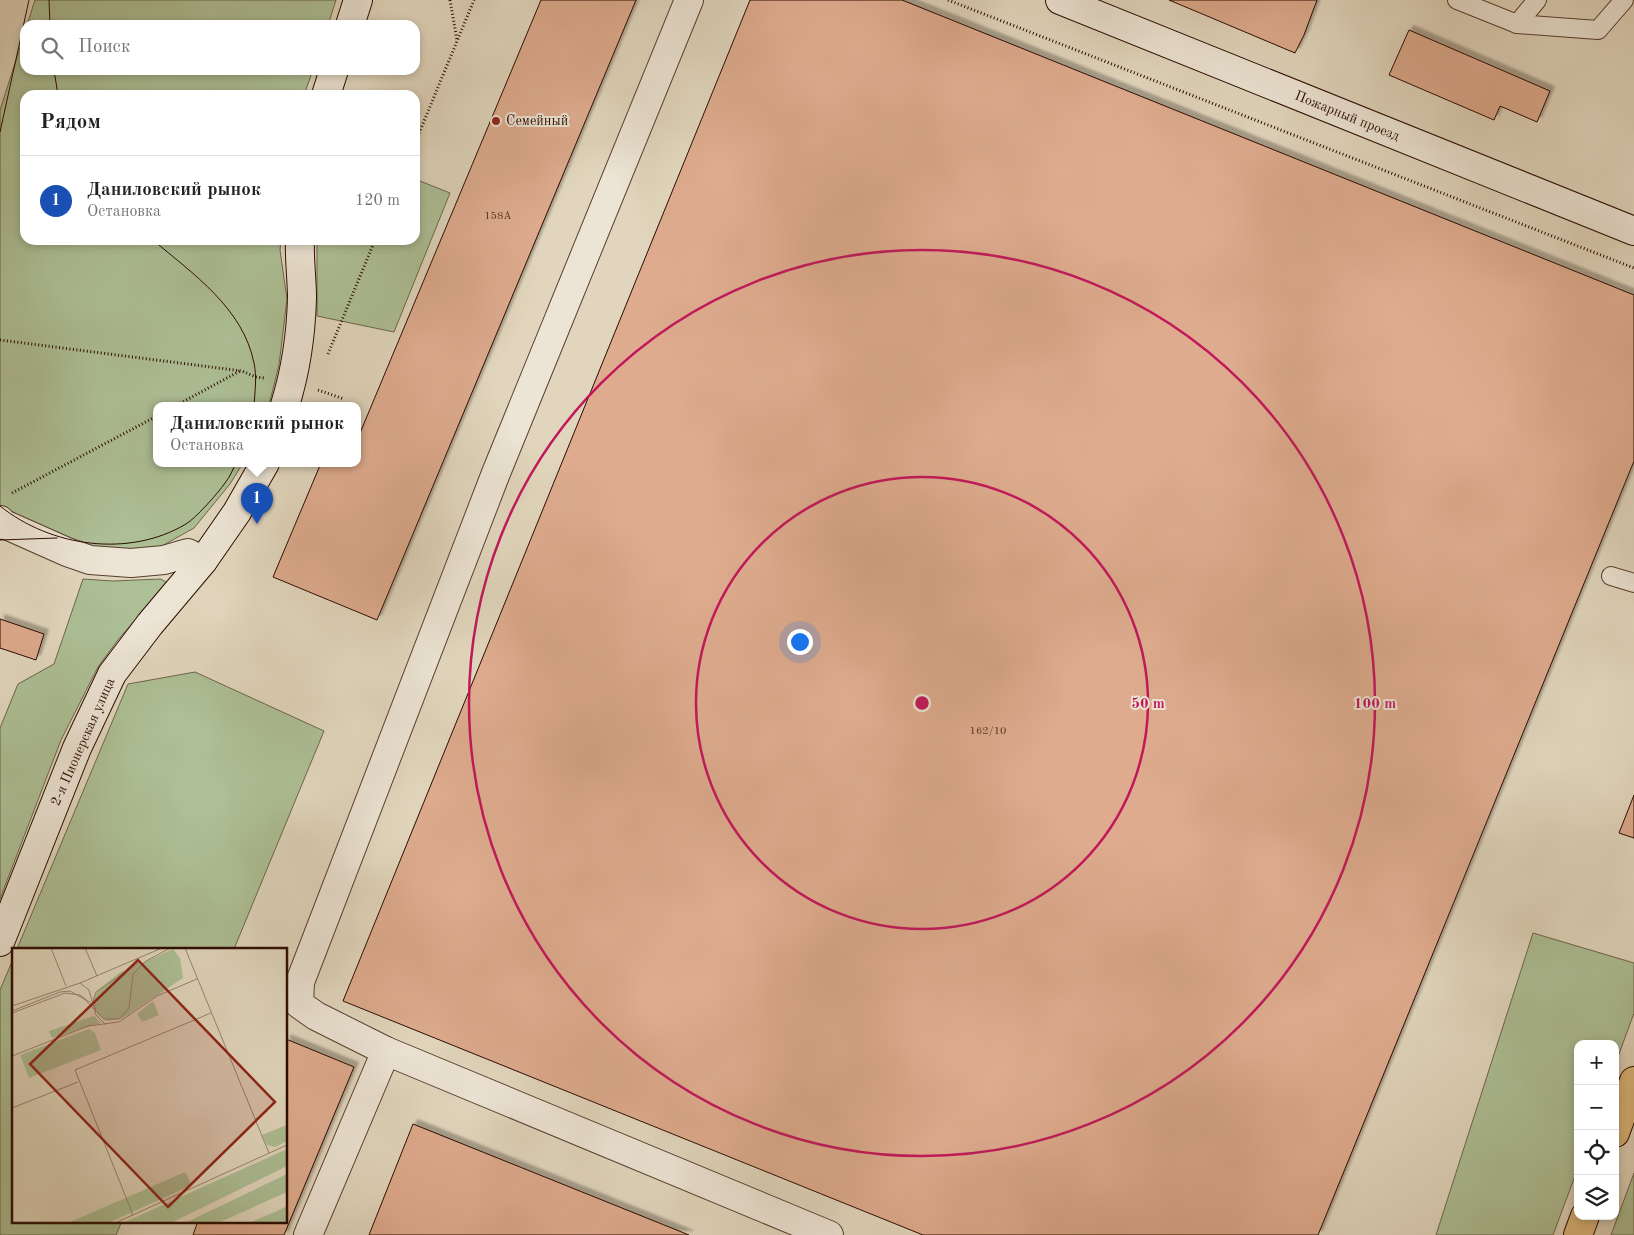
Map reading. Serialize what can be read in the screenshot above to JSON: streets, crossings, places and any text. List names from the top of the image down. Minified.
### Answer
{"streets":{"street":["Пожарный проезд","2-я Пионерская улица"]},"places":["Семейный"],"house_numbers":["158А","162/10"],"page":{"search":"Поиск","heading":"Рядом","list":[{"mark":"1","name":"Даниловский рынок","note":"Остановка","value":"120 m"}],"popup":["Даниловский рынок","Остановка"],"pins":"1","map_buttons":["+","−"]},"rings":["50 m","100 m"]}
